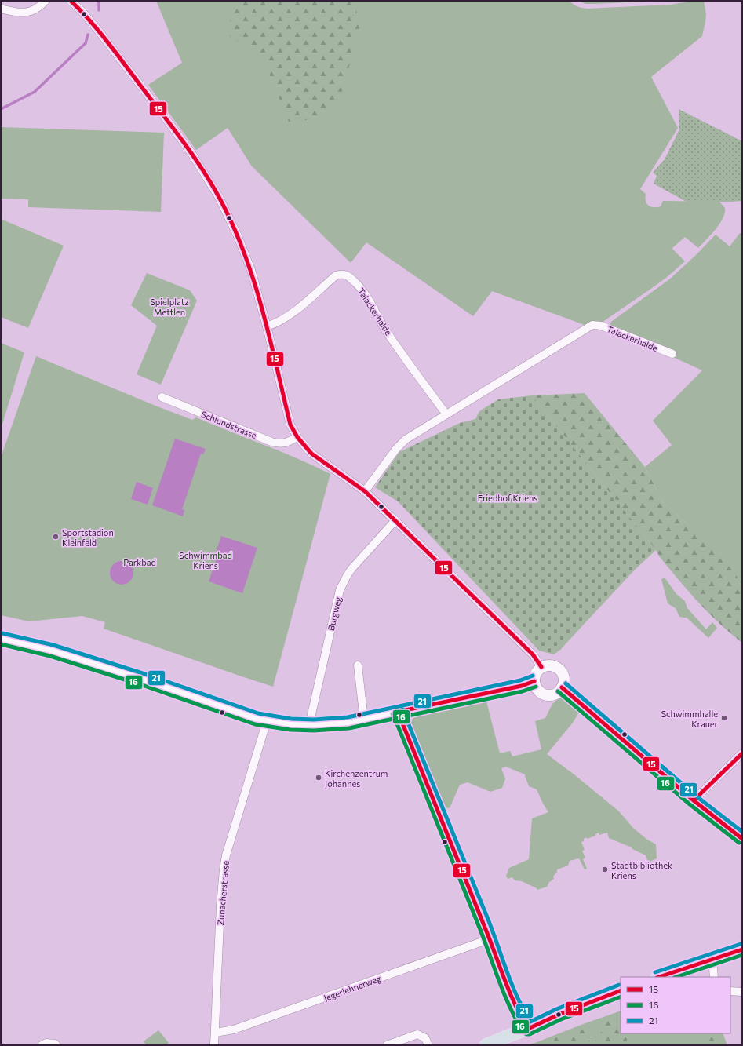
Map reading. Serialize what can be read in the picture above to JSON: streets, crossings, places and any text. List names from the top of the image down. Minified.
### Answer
{"streets":{"street":["Talackerhalde","Schlundstrasse","Burgweg","Zunacherstrasse","Jegerlehnerweg"]},"crossings":[["Zunacherstrasse","Jegerlehnerweg"]],"parks":["Spielplatz Mettlen","Friedhof Kriens","Schwimmbad Kriens","Parkbad"],"places":["Sportstadion Kleinfeld","Schwimmhalle Krauer","Kirchenzentrum Johannes","Stadtbibliothek Kriens"],"lines":["transit line 15","transit line 21","transit line 16"],"legend":["15","16","21"]}
